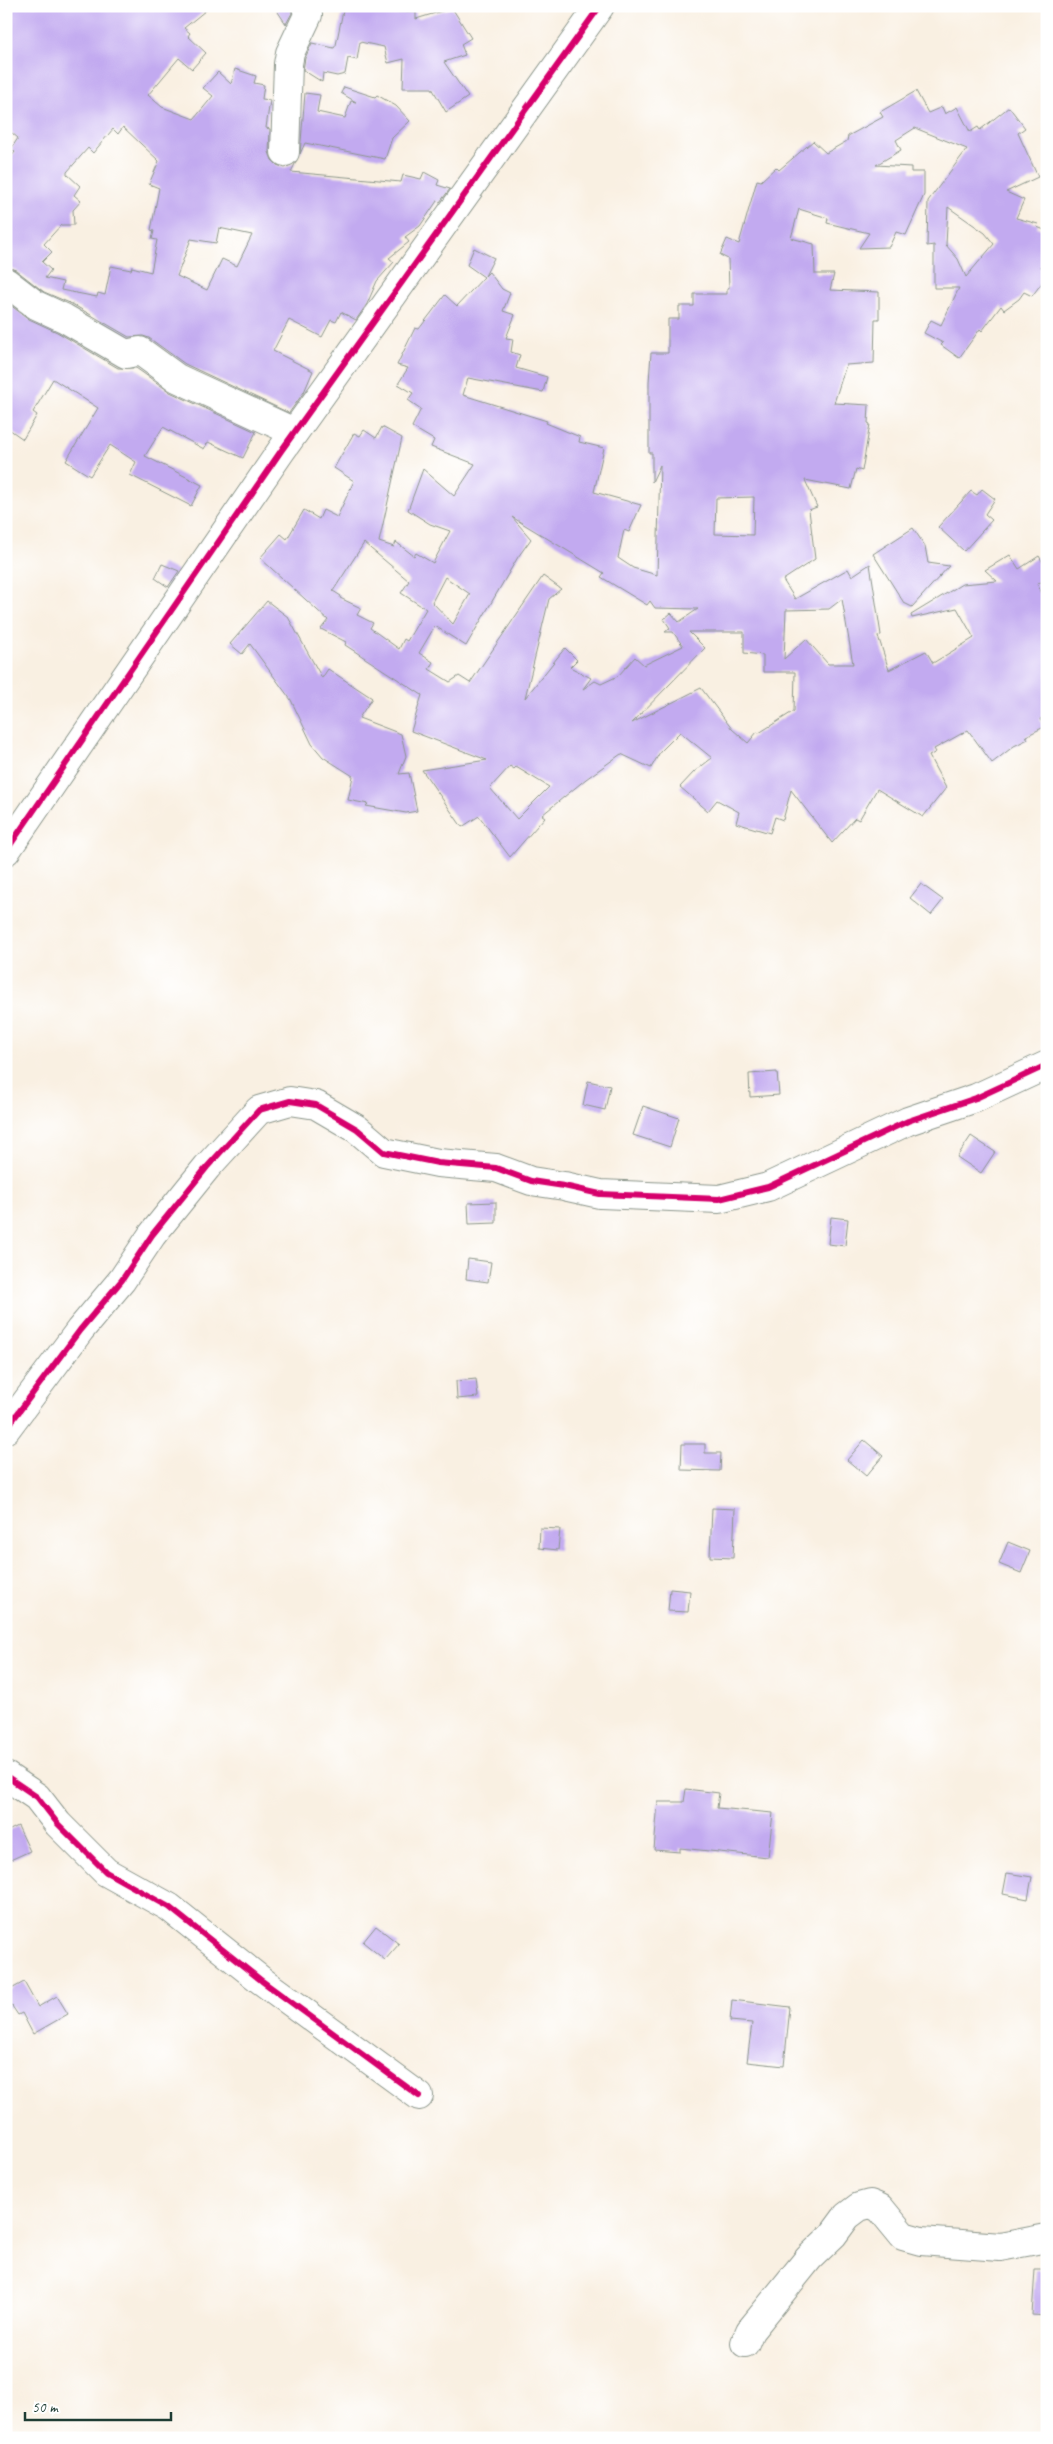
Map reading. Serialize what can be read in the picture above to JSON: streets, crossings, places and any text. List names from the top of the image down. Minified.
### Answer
{"scale_bar":"50 m"}
